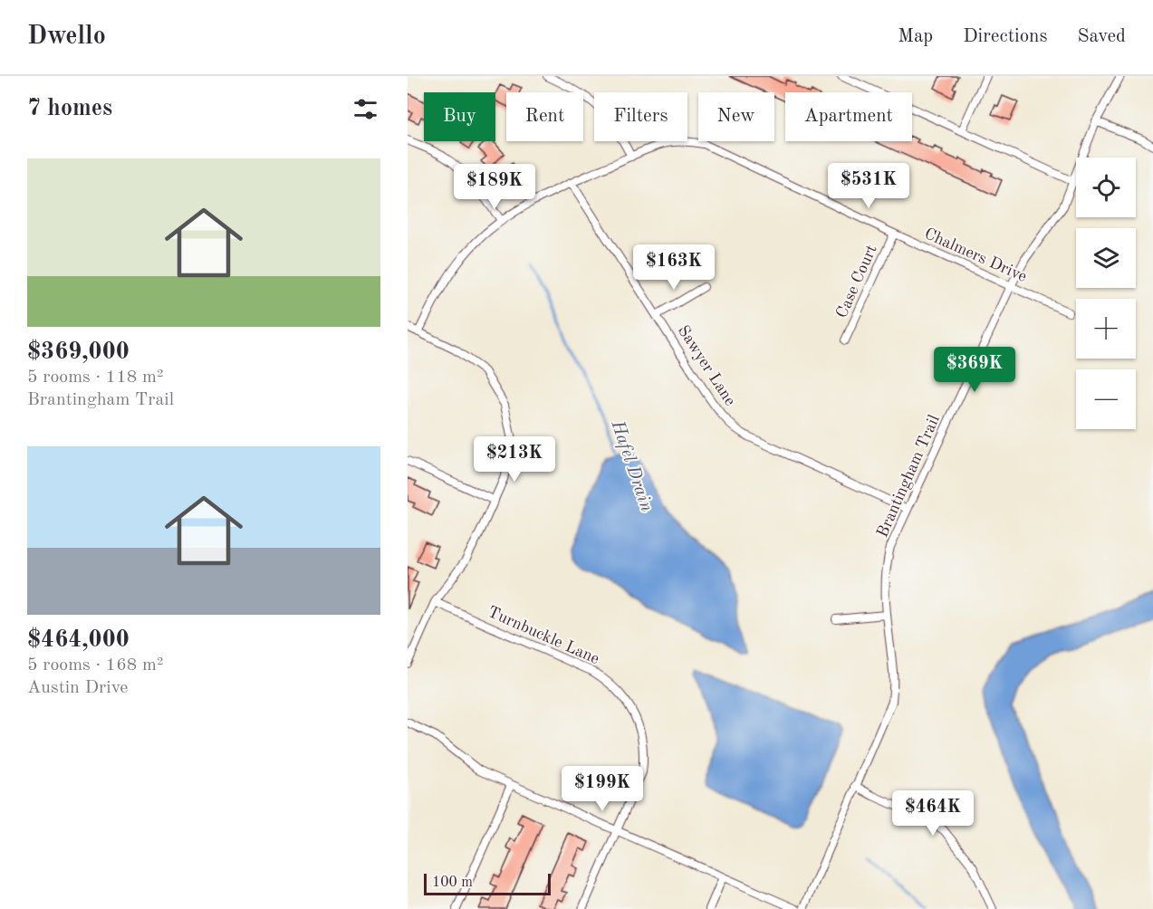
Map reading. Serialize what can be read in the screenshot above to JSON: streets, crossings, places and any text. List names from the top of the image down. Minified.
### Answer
{"streets":{"street":["Chalmers Drive","Case Court","Sawyer Lane","Brantingham Trail","Turnbuckle Lane"]},"crossings":[["Chalmers Drive","Case Court"],["Chalmers Drive","Sawyer Lane"],["Chalmers Drive","Brantingham Trail"],["Sawyer Lane","Brantingham Trail"]],"water":["Hafel Drain"],"scale_bar":"100 m","page":{"header":"Dwello","nav":["Map","Directions","Saved"],"heading":"7 homes","chip":["Buy","Rent","Filters","New","Apartment"],"list":[{"name":"$369,000","note":"5 rooms · 118 m² · Brantingham Trail"},{"name":"$464,000","note":"5 rooms · 168 m² · Austin Drive"}],"map_buttons":["+","−"],"price":["$531K","$189K","$163K","$369K","$213K","$199K","$464K"],"scale":"100 m"}}
